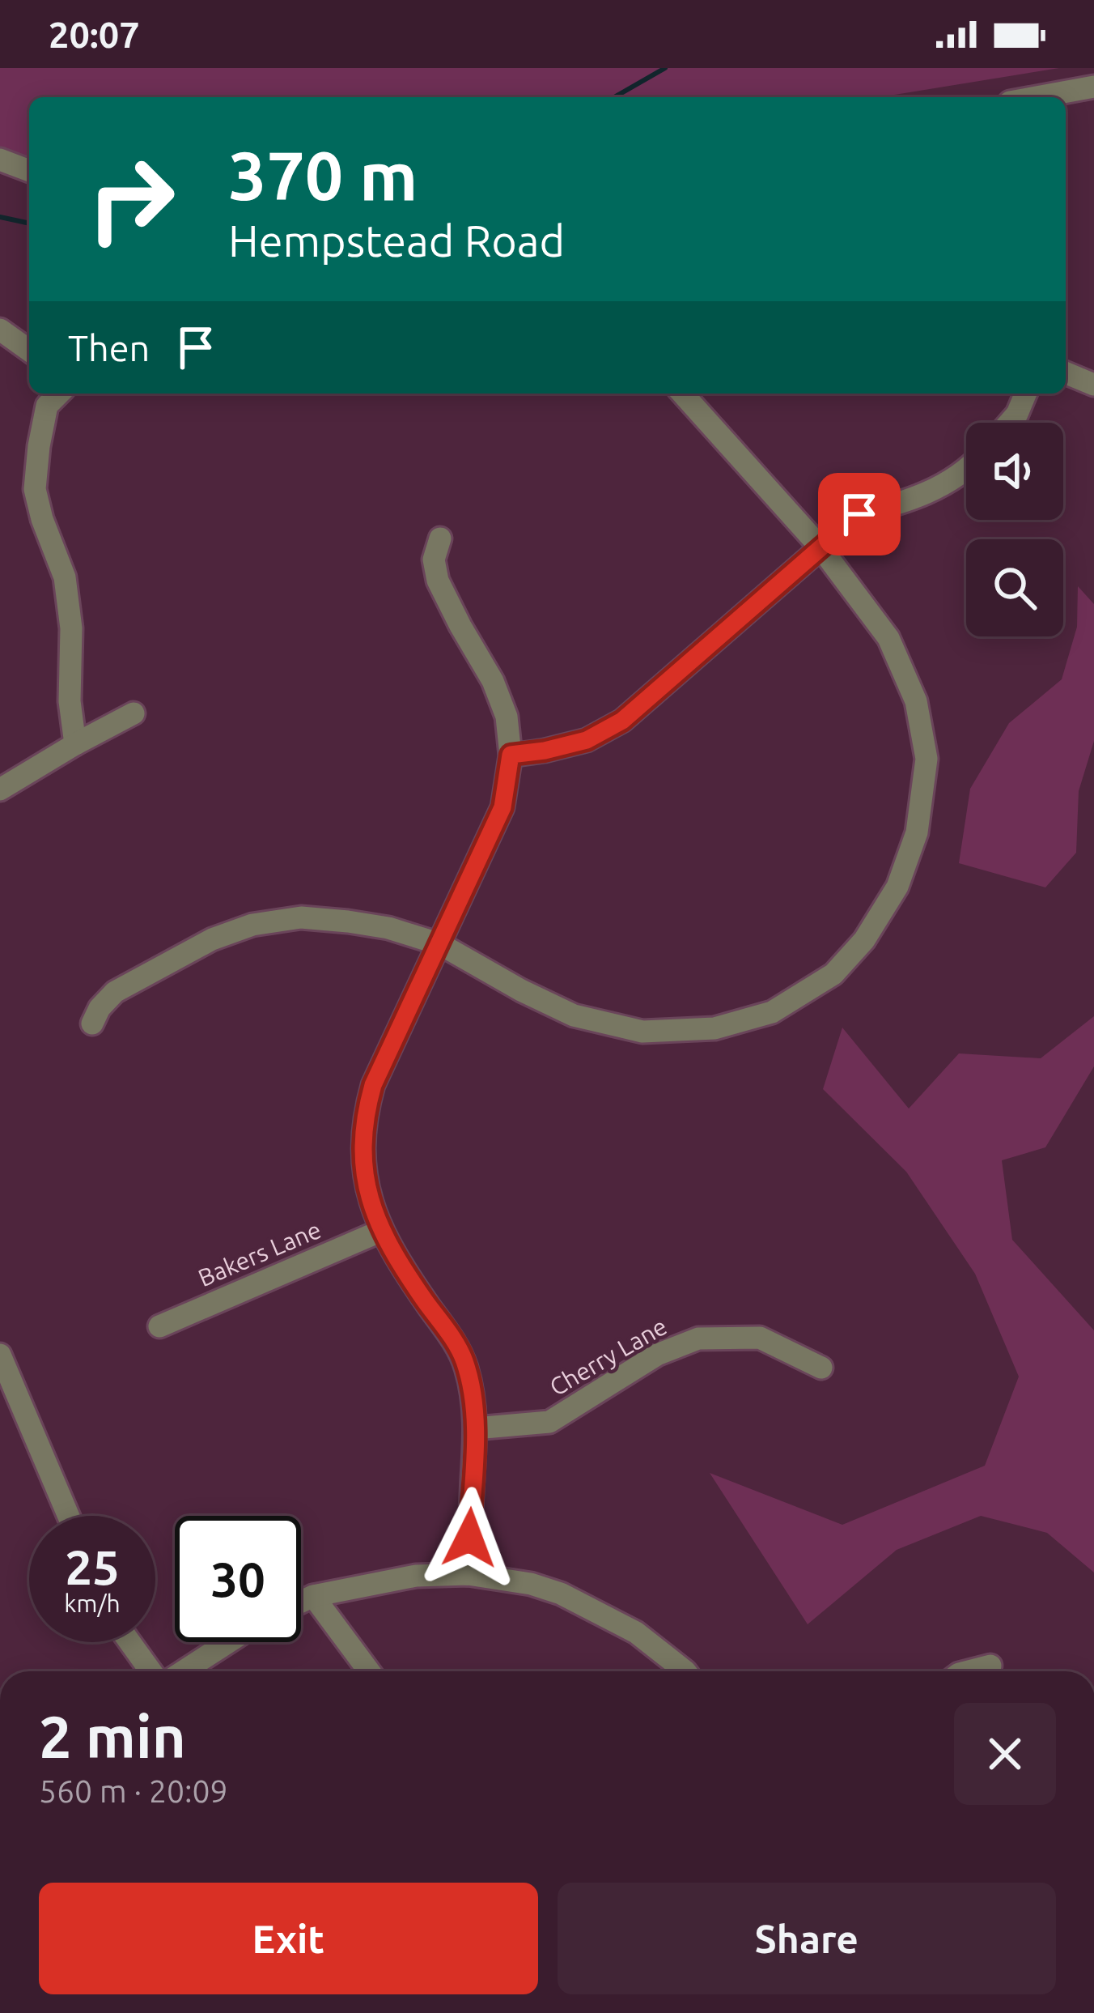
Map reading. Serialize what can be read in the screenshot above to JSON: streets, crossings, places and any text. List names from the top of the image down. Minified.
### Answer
{"streets":{"street":["Bakers Lane","Cherry Lane"]},"page":{"status":"20:07","turn":["370 m","Hempstead Road"],"then":"Then","speed":"25 km/h","limit":"30","heading":["2 min","560 m · 20:09"],"buttons":["Exit","Share"]}}
